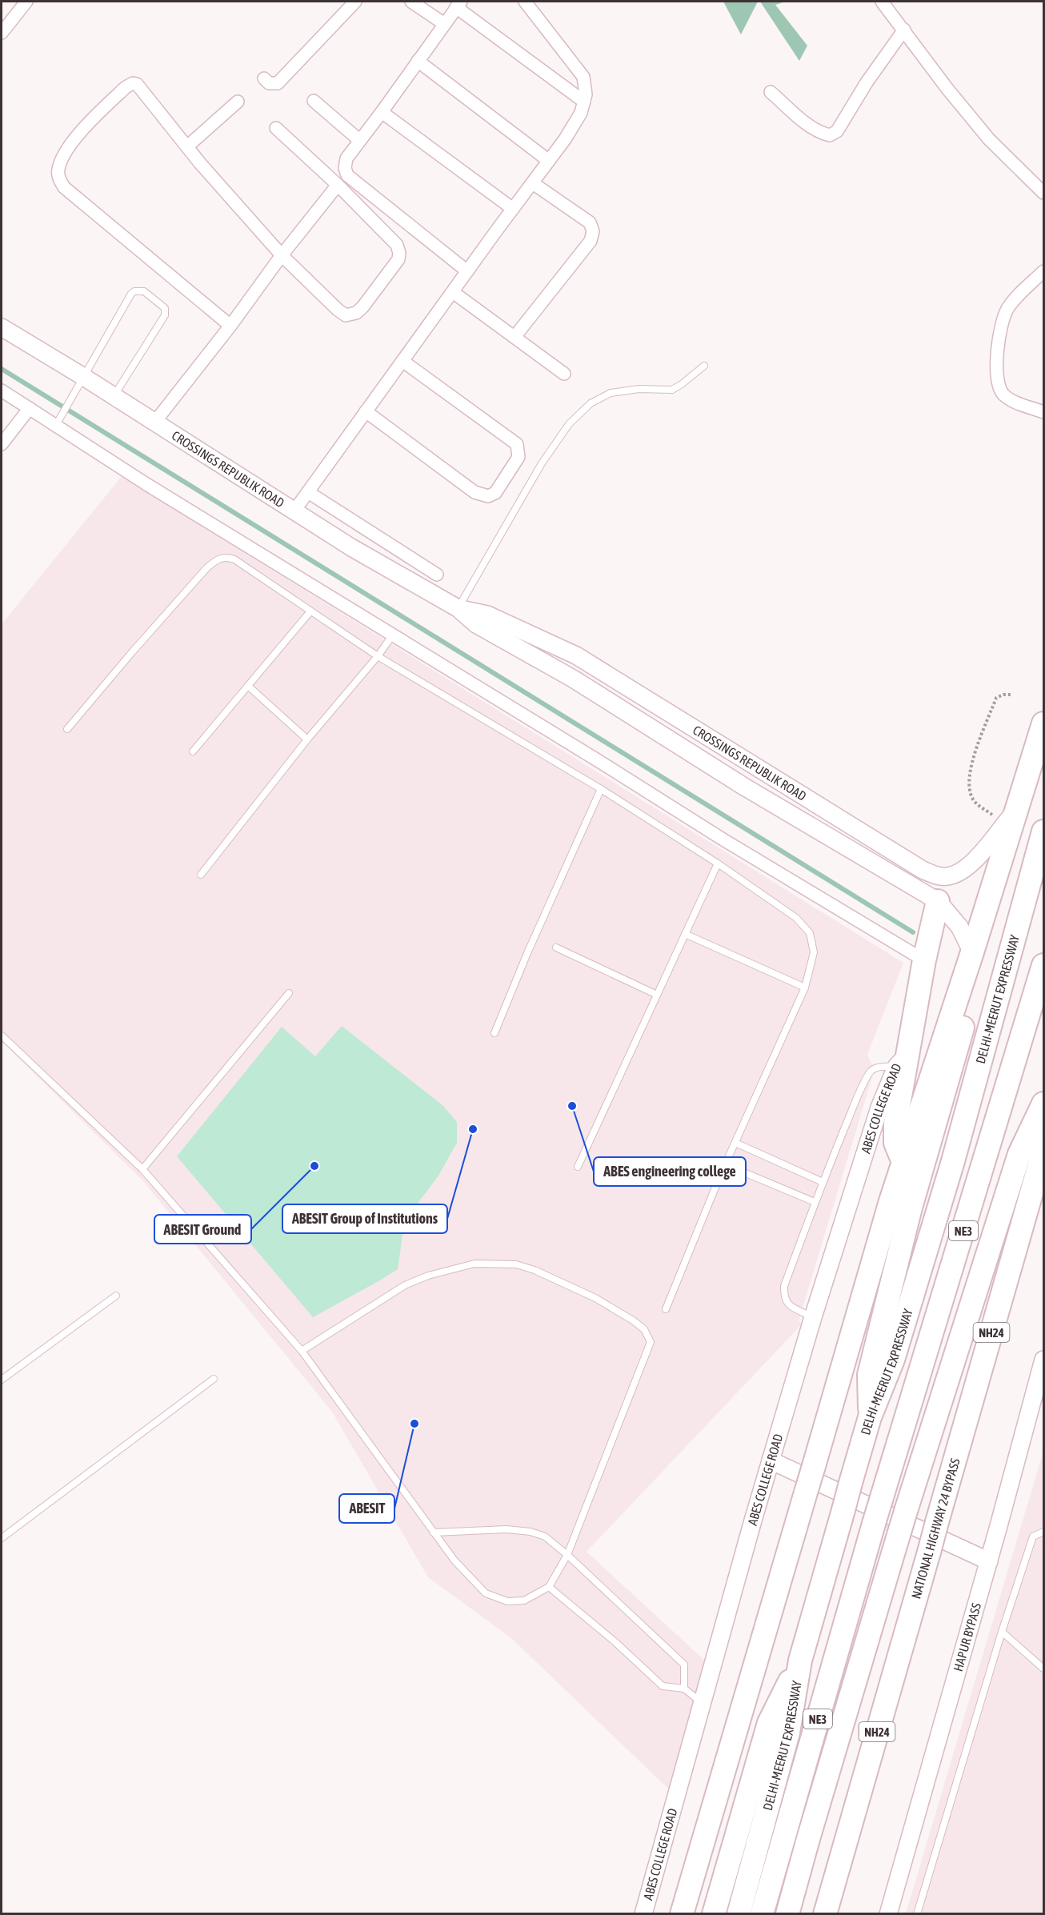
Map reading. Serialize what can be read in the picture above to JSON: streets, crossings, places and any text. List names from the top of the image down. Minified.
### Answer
{"streets":{"highway":["DELHI-MEERUT EXPRESSWAY","NE3","NH24","NATIONAL HIGHWAY 24 BYPASS"],"street":["CROSSINGS REPUBLIK ROAD","ABES COLLEGE ROAD","HAPUR BYPASS"]},"places":["ABES engineering college","ABESIT Group of Institutions","ABESIT Ground","ABESIT"]}
